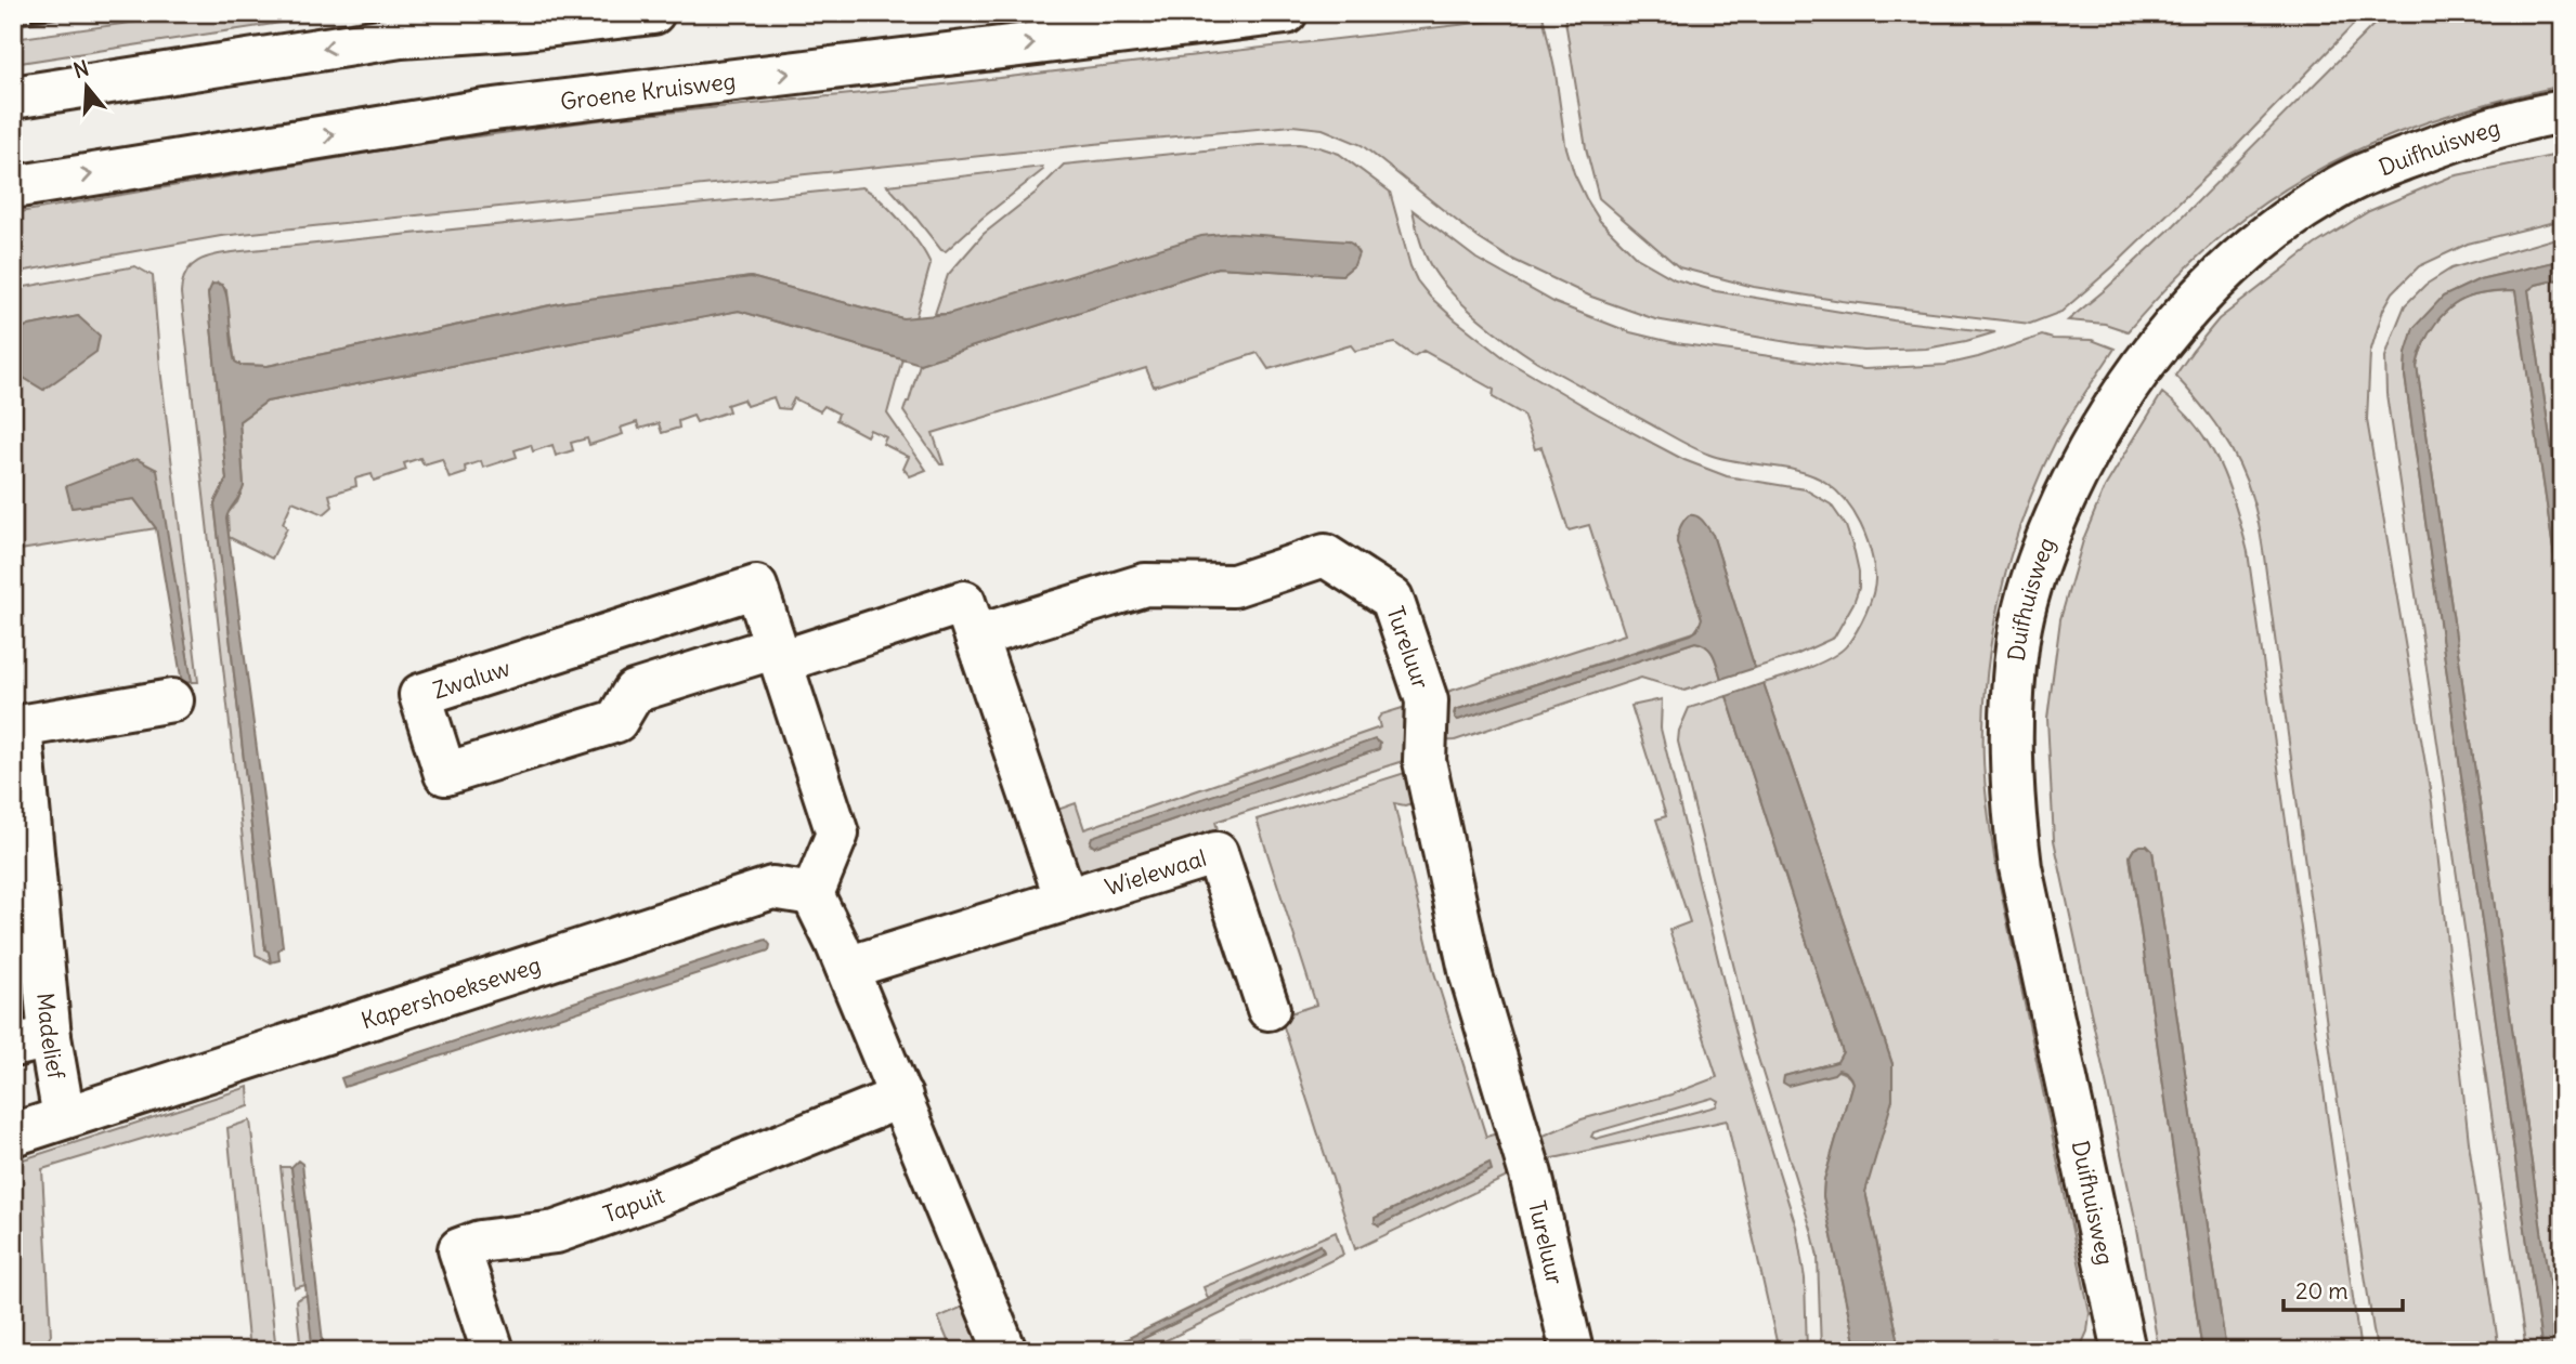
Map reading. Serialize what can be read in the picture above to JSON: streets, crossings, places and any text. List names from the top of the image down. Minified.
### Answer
{"streets":{"street":["Groene Kruisweg","Duifhuisweg","Tureluur","Zwaluw","Wielewaal","Kapershoekseweg","Madelief","Tapuit"]},"crossings":[["Tureluur","Zwaluw"],["Zwaluw","Kapershoekseweg"],["Kapershoekseweg","Madelief"]],"scale_bar":"20 m","north":"top"}
